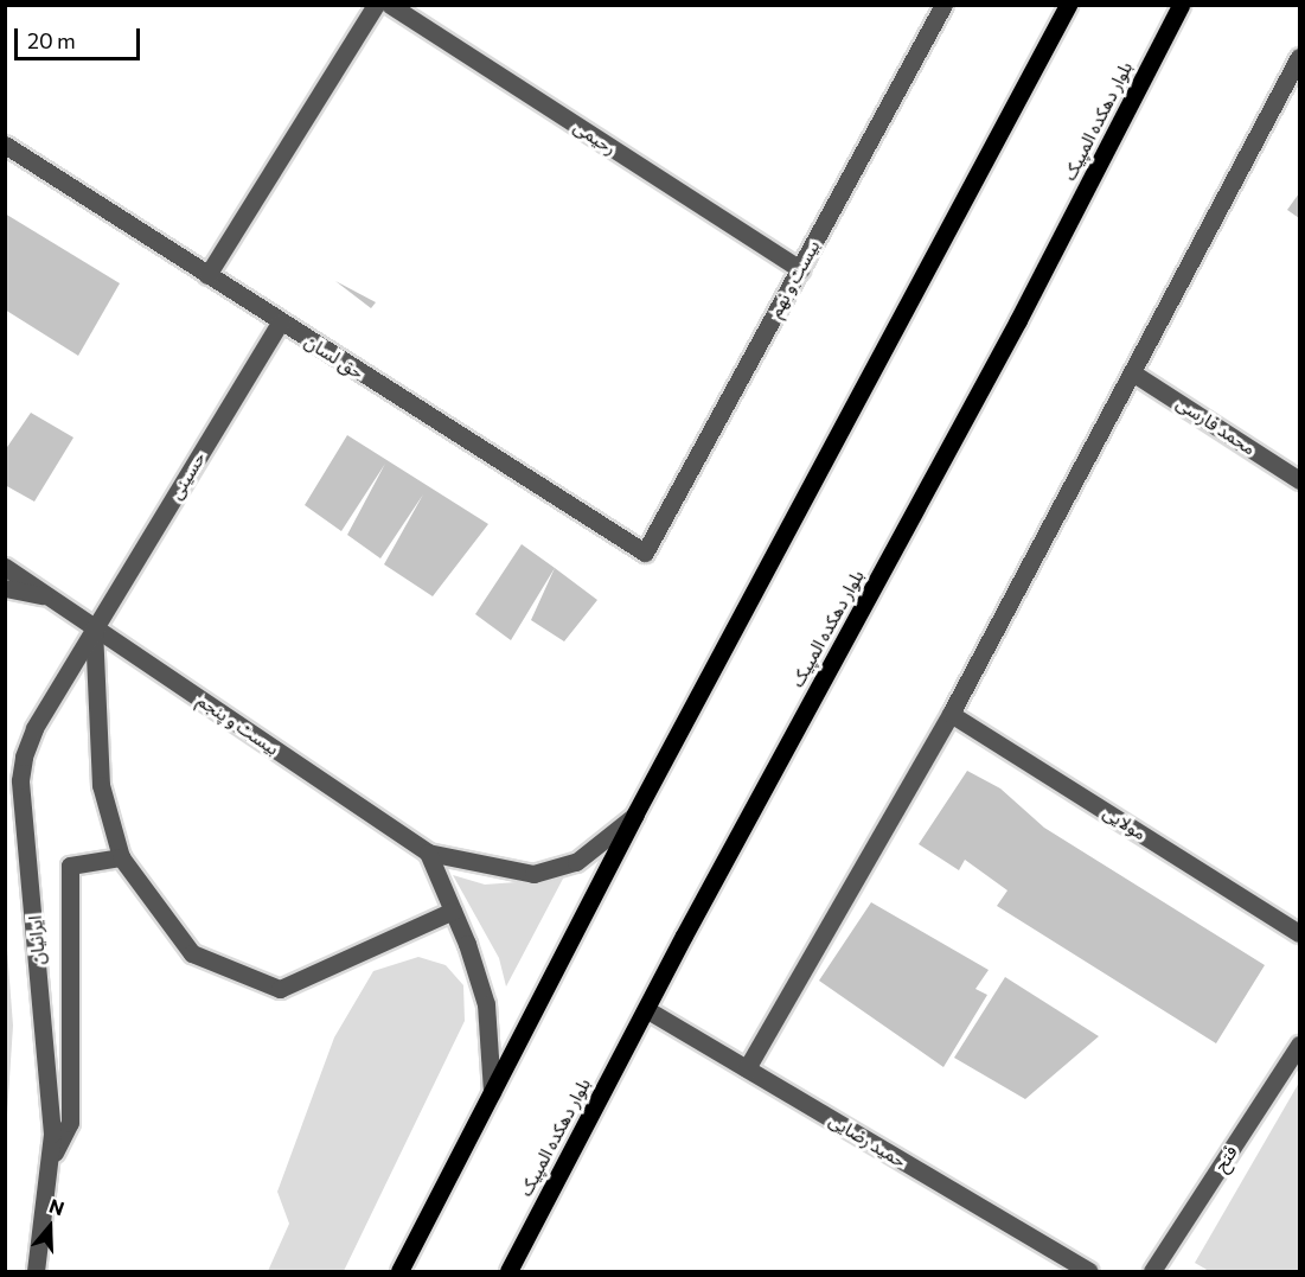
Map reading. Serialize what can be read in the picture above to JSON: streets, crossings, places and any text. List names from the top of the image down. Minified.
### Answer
{"streets":{"main road":["بلوار دهکده المپیک"],"street":["رحیمی","بیست و نهم","حق لسان","محمد فارسی","حسینی","بیست و پنجم","مولایی","ایرانیان","حمید رضایی","فتح"]},"crossings":[["بلوار دهکده المپیک","حمید رضایی"],["رحیمی","بیست و نهم"],["بیست و نهم","حق لسان"],["حق لسان","حسینی"],["حسینی","بیست و پنجم"],["حسینی","ایرانیان"],["بیست و پنجم","ایرانیان"]],"scale_bar":"20 m","north":"top"}
